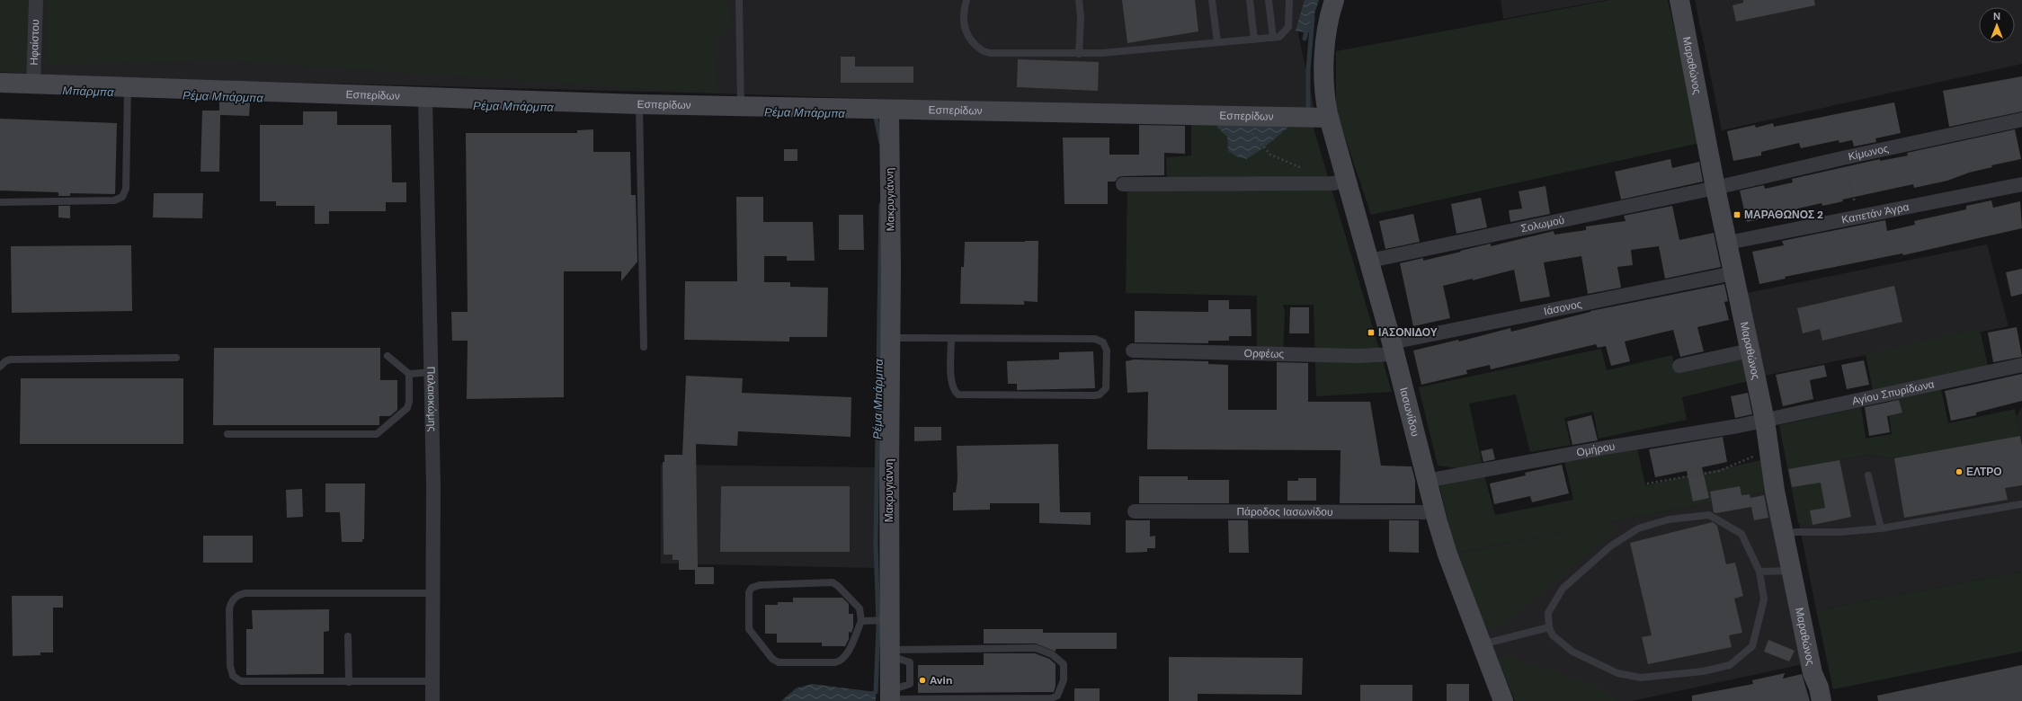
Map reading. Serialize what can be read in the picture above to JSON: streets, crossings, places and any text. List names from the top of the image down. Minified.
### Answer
{"streets":{"street":["Ηφαίστου","Μαραθώνος","Εσπερίδων","Κίμωνος","Μακρυγιάννη","Καπετάν Άγρα","Σολωμού","Ιάσονος","Ορφέως","Αγίου Σπυρίδωνα","Παλαιοκώμης","Ιασωνίδου","Ομήρου","Πάροδος Ιασωνίδου"]},"crossings":[["Ηφαίστου","Εσπερίδων"],["Μαραθώνος","Κίμωνος"],["Μαραθώνος","Καπετάν Άγρα"],["Μαραθώνος","Σολωμού"],["Μαραθώνος","Ιάσονος"],["Μαραθώνος","Αγίου Σπυρίδωνα"],["Μαραθώνος","Ομήρου"],["Εσπερίδων","Μακρυγιάννη"],["Εσπερίδων","Παλαιοκώμης"],["Εσπερίδων","Ιασωνίδου"],["Κίμωνος","Σολωμού"],["Σολωμού","Ιασωνίδου"],["Ιάσονος","Ορφέως"],["Ιάσονος","Ιασωνίδου"],["Ορφέως","Ιασωνίδου"],["Αγίου Σπυρίδωνα","Ομήρου"],["Ιασωνίδου","Ομήρου"],["Ιασωνίδου","Πάροδος Ιασωνίδου"]],"water":["Μπάρμπα","Ρέμα Μπάρμπα"],"places":{"transit":["ΜΑΡΑΘΩΝΟΣ 2","ΙΑΣΟΝΙΔΟΥ"],"other":["ΕΛΤΡΟ","Avin"]},"north":"top"}
